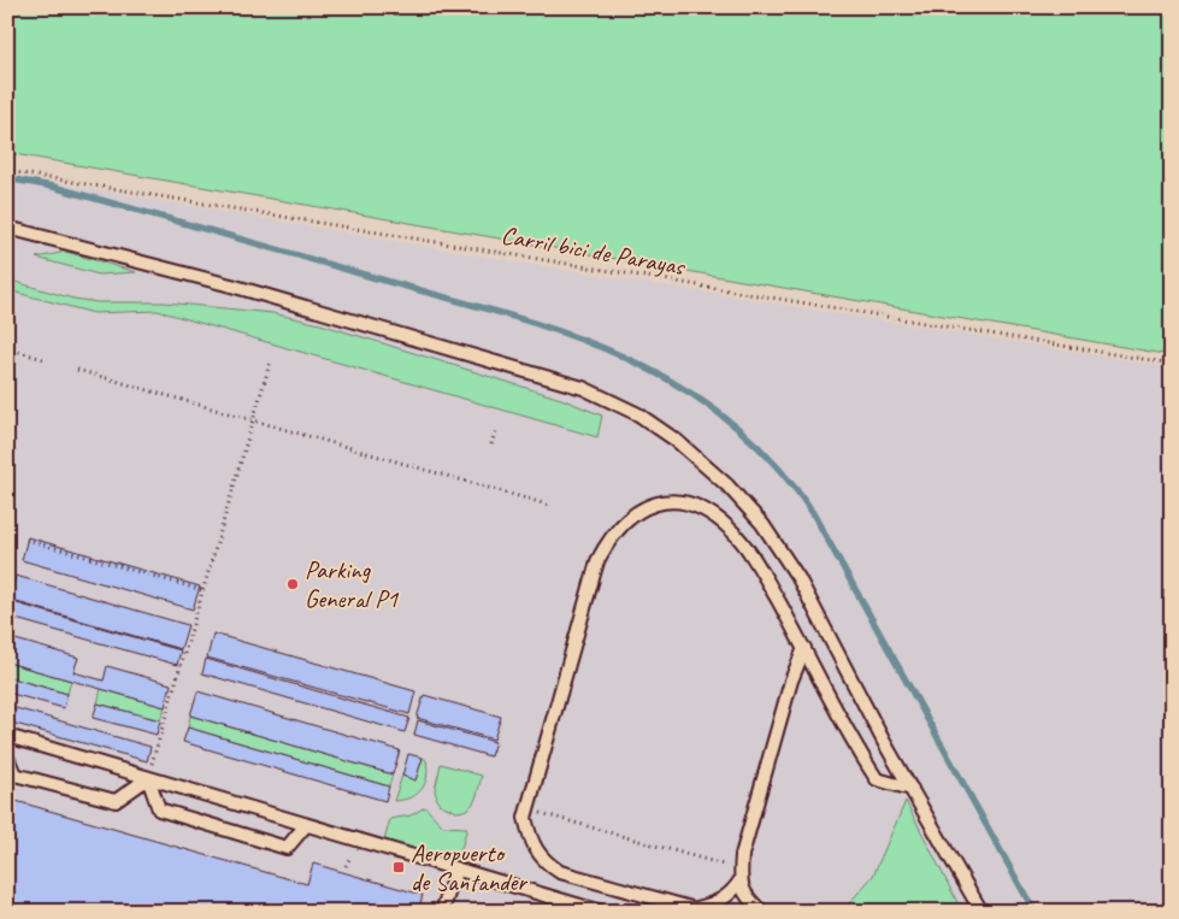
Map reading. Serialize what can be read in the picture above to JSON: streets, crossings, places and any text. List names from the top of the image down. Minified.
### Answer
{"streets":{"path":["Carril bici de Parayas"]},"places":{"other":["Parking General P1"],"transit":["Aeropuerto de Santander"]}}
